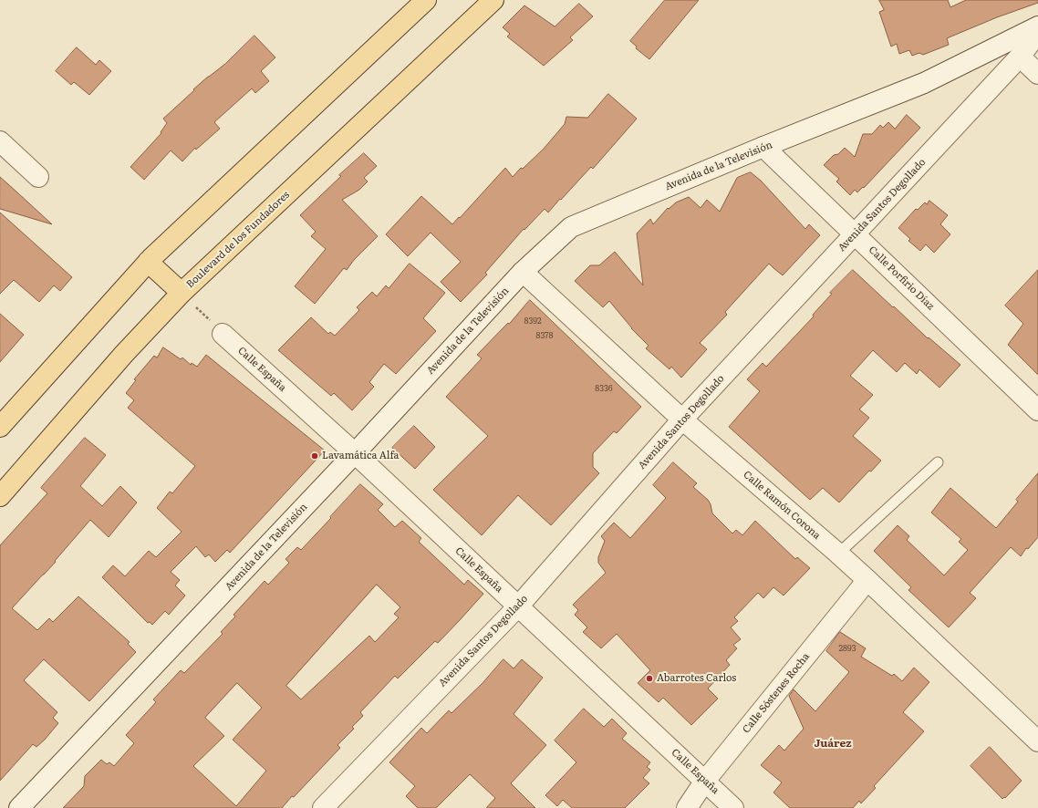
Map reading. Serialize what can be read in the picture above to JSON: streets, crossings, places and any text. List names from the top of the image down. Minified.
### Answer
{"streets":{"main road":["Boulevard de los Fundadores"],"street":["Avenida de la Televisión","Avenida Santos Degollado","Calle Porfirio Díaz","Calle España","Calle Ramón Corona","Calle Sóstenes Rocha"]},"crossings":[["Avenida de la Televisión","Calle Porfirio Díaz"],["Avenida de la Televisión","Calle España"],["Avenida de la Televisión","Calle Ramón Corona"],["Avenida Santos Degollado","Calle Porfirio Díaz"],["Avenida Santos Degollado","Calle España"],["Avenida Santos Degollado","Calle Ramón Corona"],["Calle España","Calle Sóstenes Rocha"],["Calle Ramón Corona","Calle Sóstenes Rocha"]],"districts":["Juárez"],"places":["Lavamática Alfa","Abarrotes Carlos"],"house_numbers":["8392","8378","8336","2893"]}
